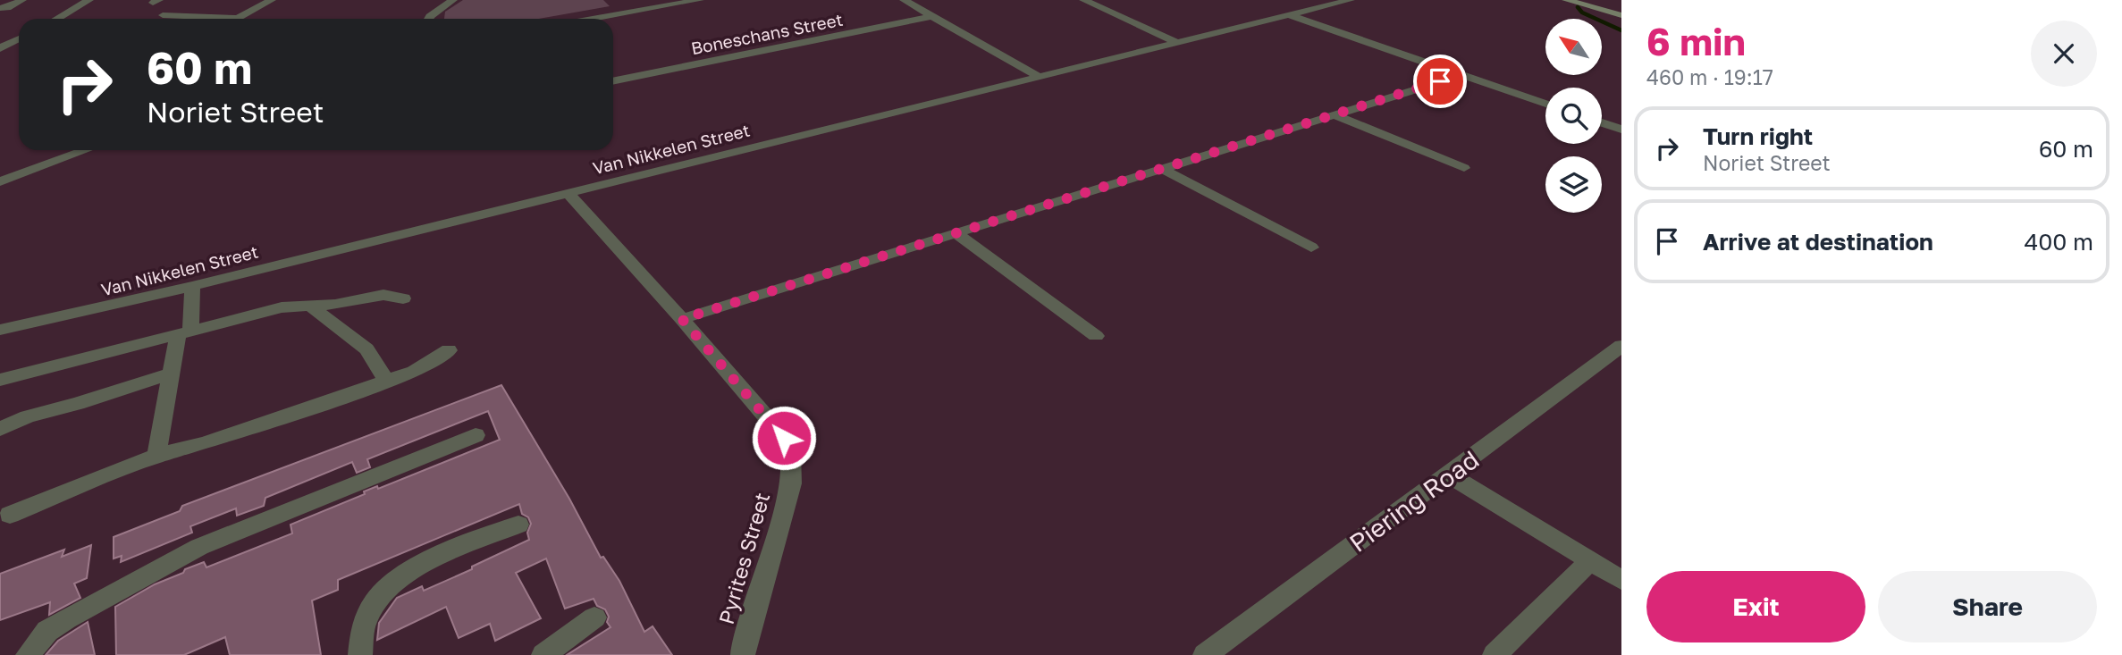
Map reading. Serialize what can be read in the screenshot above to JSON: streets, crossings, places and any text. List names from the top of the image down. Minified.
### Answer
{"streets":{"street":["Boneschans Street","Van Nikkelen Street","Piering Road","Pyrites Street"]},"crossings":[["Van Nikkelen Street","Pyrites Street"]],"north":"top left","page":{"heading":["6 min","460 m · 19:17"],"turn":["60 m","Noriet Street"],"list":[{"name":"Turn right","note":"Noriet Street","value":"60 m"},{"name":"Arrive at destination","value":"400 m"}],"buttons":["Exit","Share"]}}
